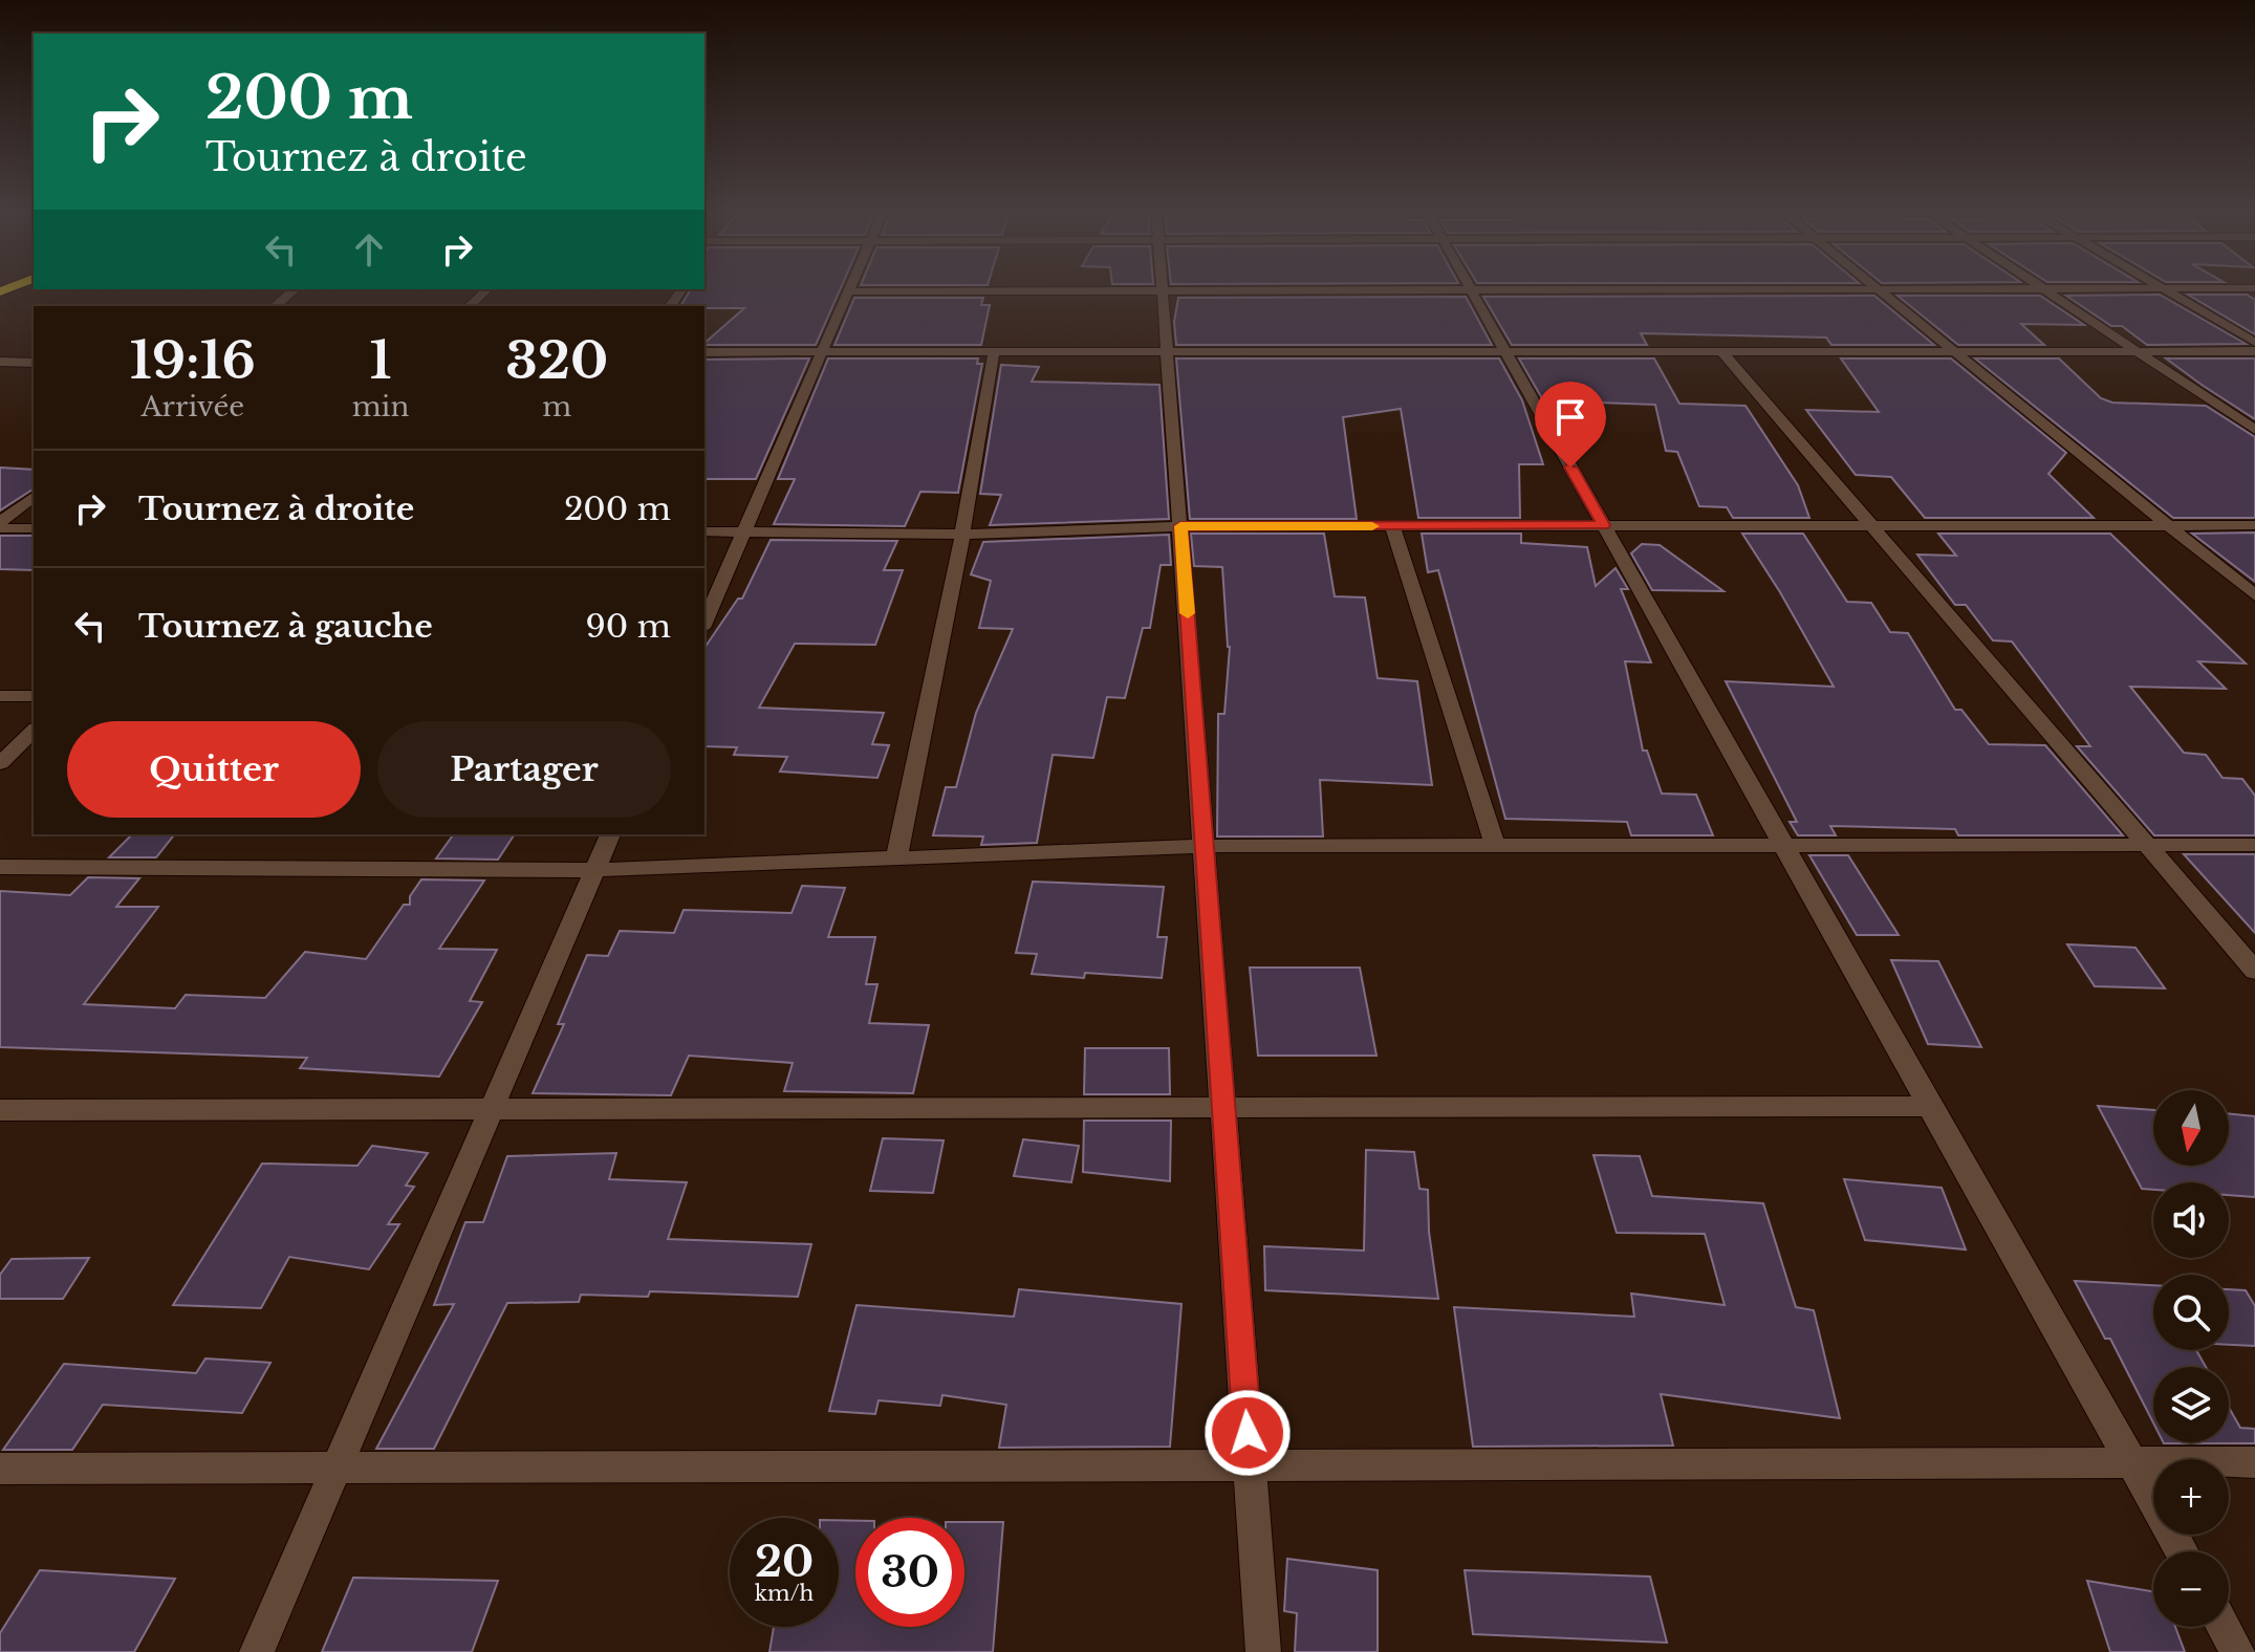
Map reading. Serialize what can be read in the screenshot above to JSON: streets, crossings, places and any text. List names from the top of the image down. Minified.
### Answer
{"north":"bottom","page":{"turn":["200 m","Tournez à droite"],"eta":["19:16","Arrivée","1","min","320","m"],"list":[{"name":"Tournez à droite","value":"200 m"},{"name":"Tournez à gauche","value":"90 m"}],"buttons":["Quitter","Partager"],"map_buttons":["+","−"],"speed":"20 km/h","limit":"30"}}
